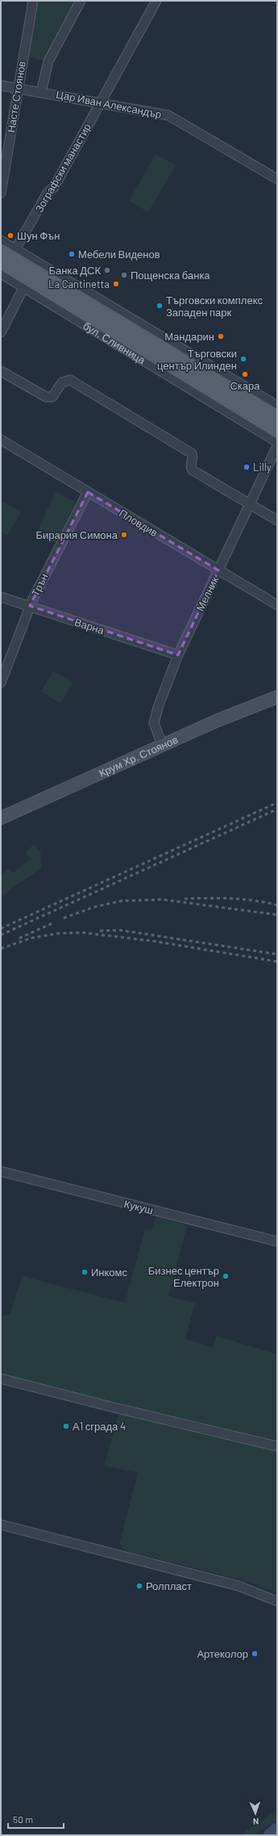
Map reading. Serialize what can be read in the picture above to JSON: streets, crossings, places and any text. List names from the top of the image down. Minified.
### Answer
{"streets":{"main road":["бул. Сливница"],"street":["Насте Стоянов","Цар Иван Александър","Зографски манастир","Пловдив","Трън","Мелник","Варна","Крум Хр. Стоянов","Кукуш"]},"crossings":[["Насте Стоянов","Цар Иван Александър"],["Цар Иван Александър","Зографски манастир"],["Пловдив","Трън"],["Пловдив","Мелник"],["Трън","Варна"],["Мелник","Варна"],["Мелник","Крум Хр. Стоянов"]],"places":["Шун Фън","Мебели Виденов","Банка ДСК","Пощенска банка","La Cantinetta","Търговски комплекс Западен парк","Мандарин","Търговски център Илинден","Скара","Lilly","Бирария Симона","Инкомс","Бизнес център Електрон","А1 сграда 4","Ролпласт","Артеколор"],"scale_bar":"50 m","north":"bottom"}
